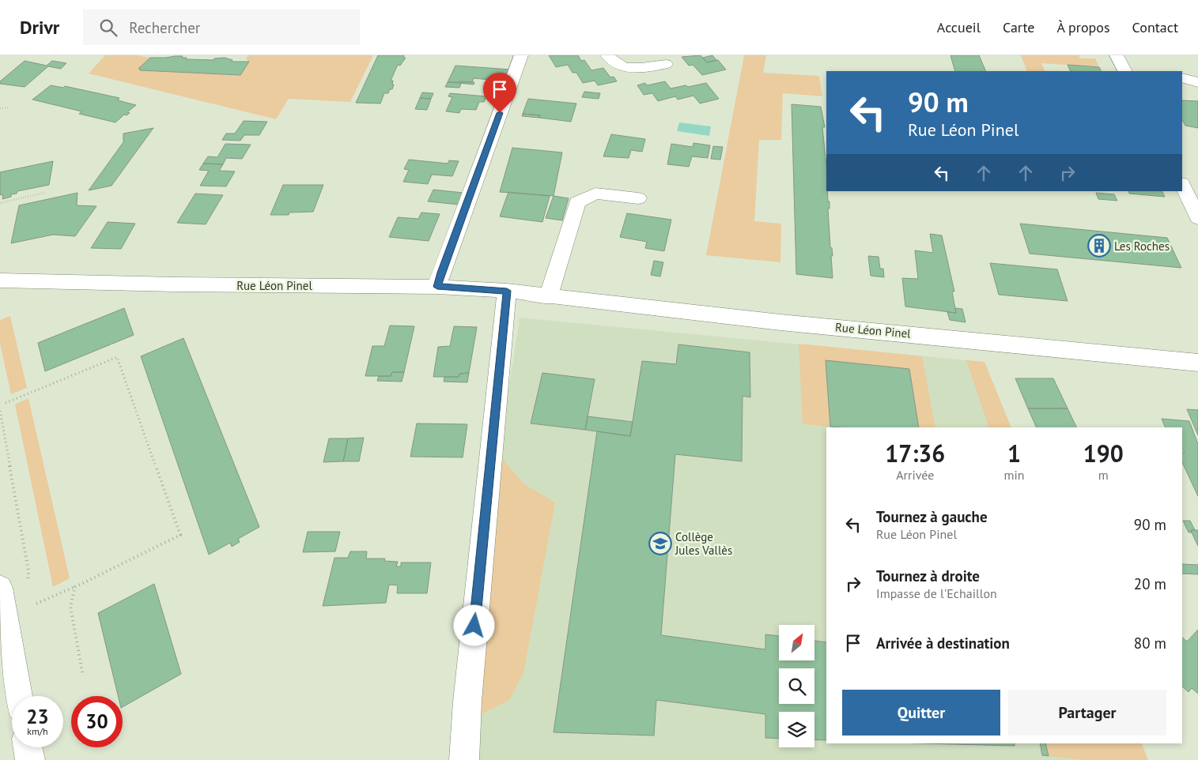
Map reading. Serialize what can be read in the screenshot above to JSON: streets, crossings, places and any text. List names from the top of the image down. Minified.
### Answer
{"streets":{"street":["Rue Léon Pinel"]},"places":{"building":["Les Roches"],"school or university":["Collège Jules Vallès"]},"north":"top right","page":{"header":"Drivr","search":"Rechercher","nav":["Accueil","Carte","À propos","Contact"],"turn":["90 m","Rue Léon Pinel"],"eta":["17:36","Arrivée","1","min","190","m"],"list":[{"name":"Tournez à gauche","note":"Rue Léon Pinel","value":"90 m"},{"name":"Tournez à droite","note":"Impasse de l'Echaillon","value":"20 m"},{"name":"Arrivée à destination","value":"80 m"}],"buttons":["Quitter","Partager"],"speed":"23 km/h","limit":"30"}}
